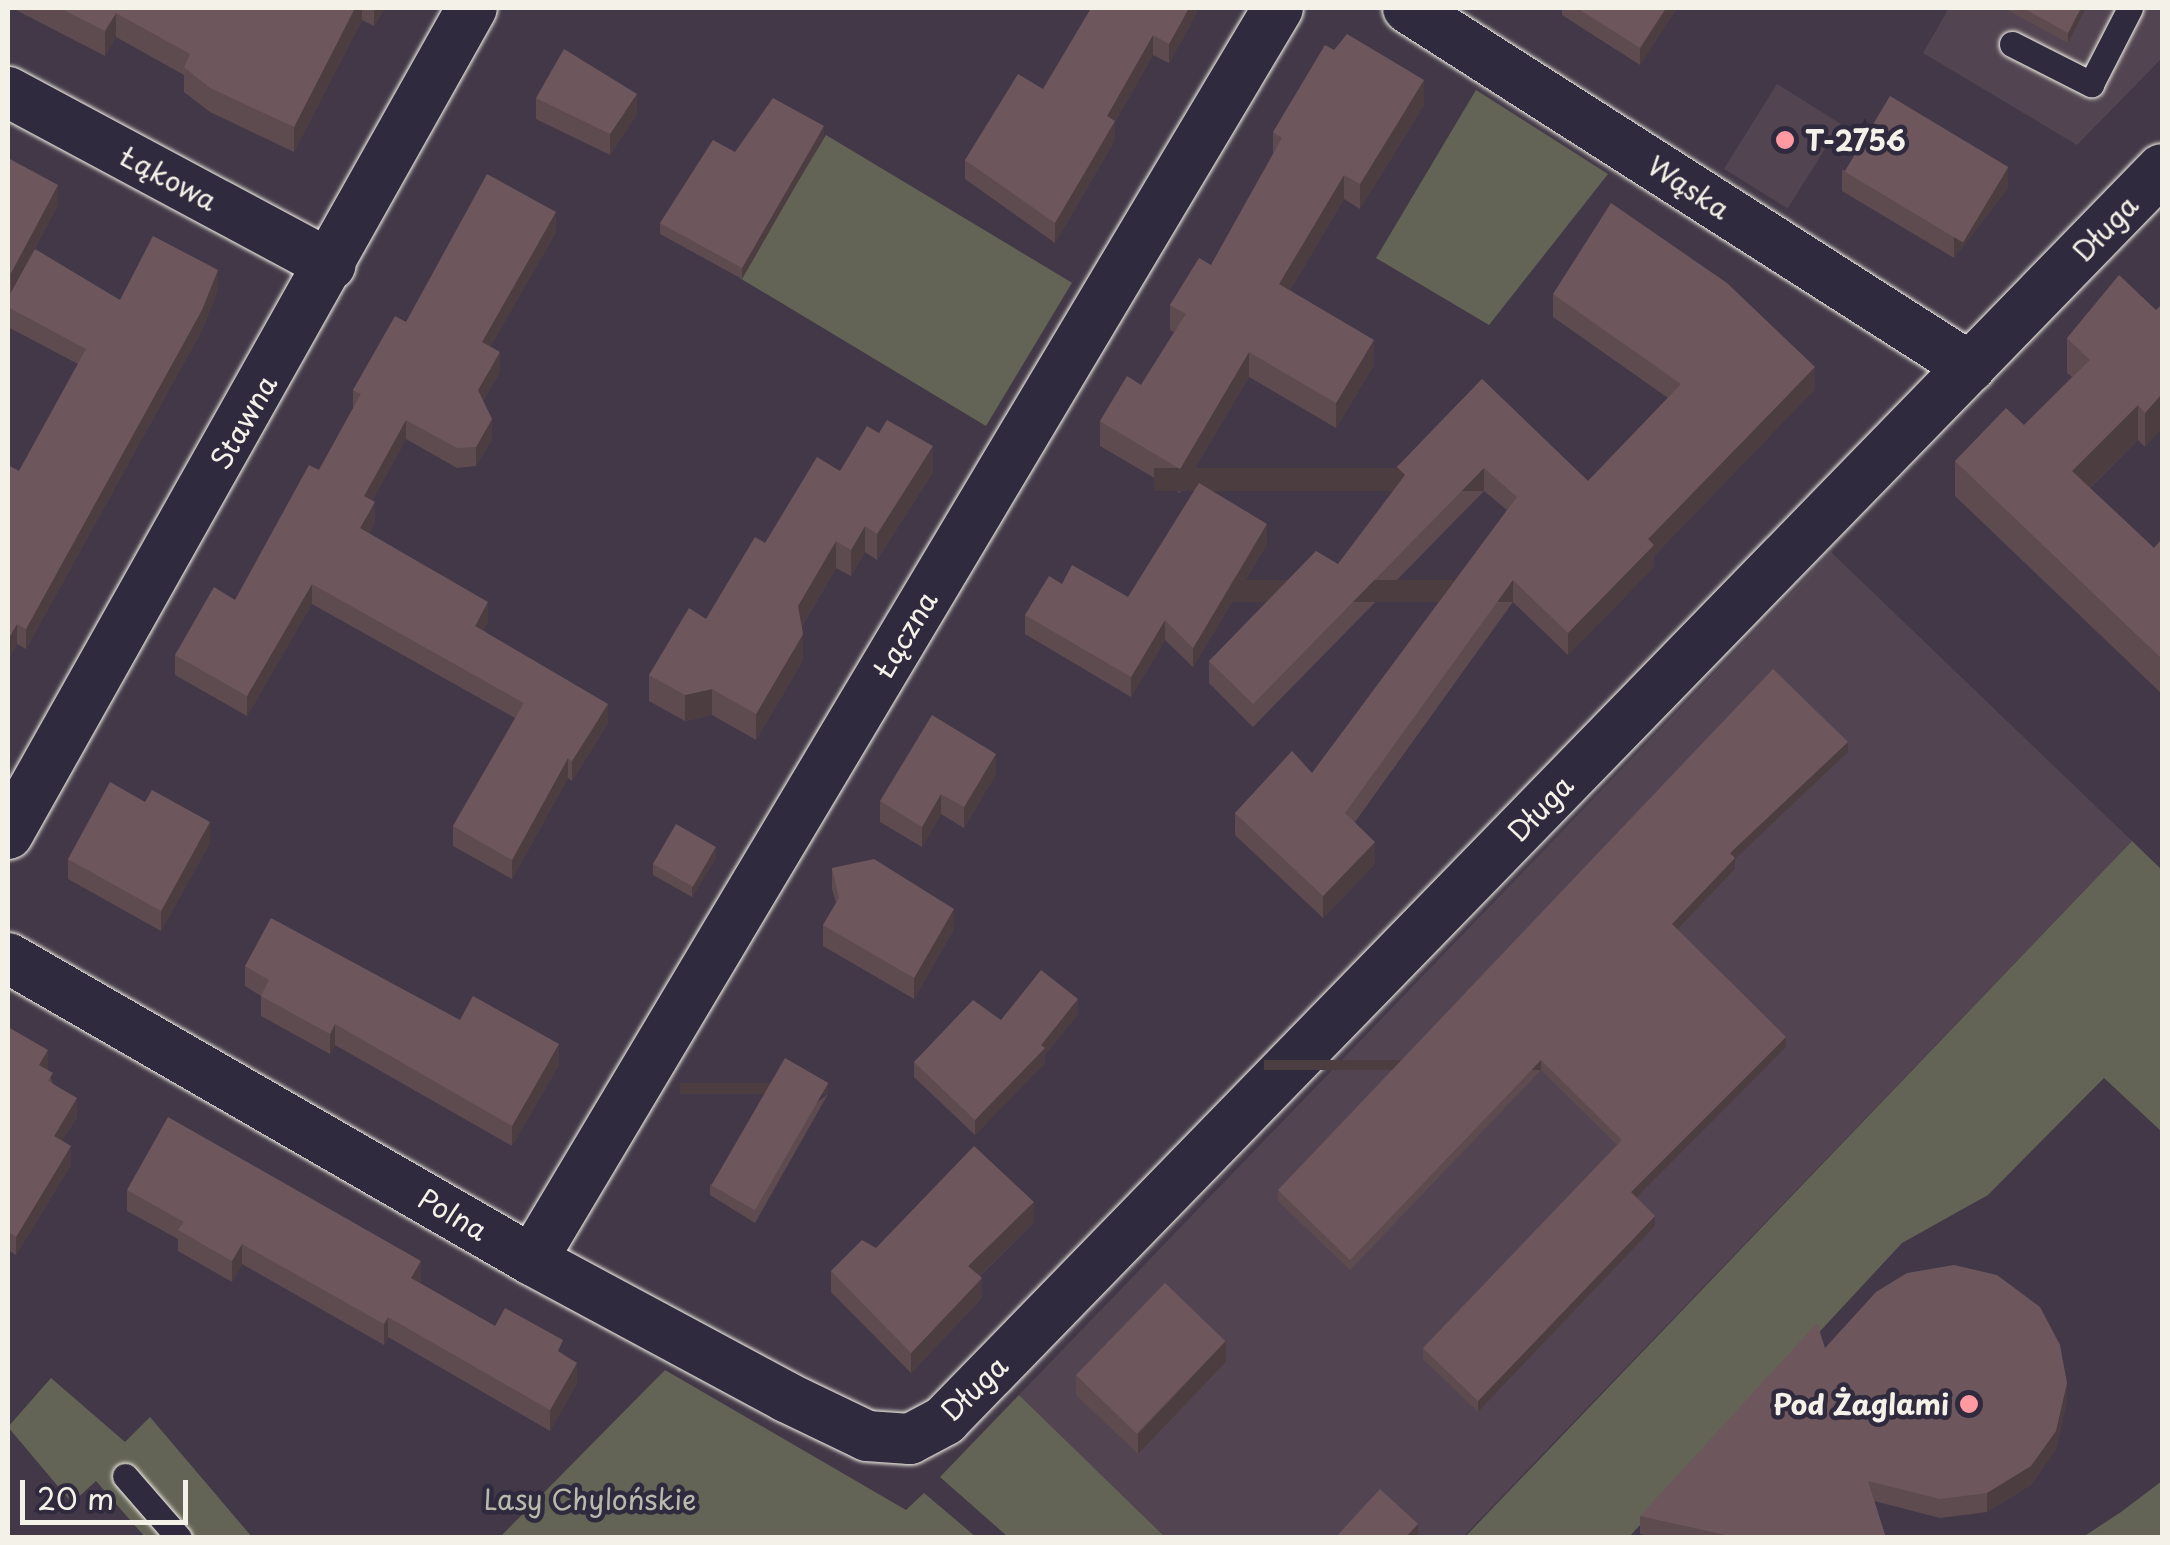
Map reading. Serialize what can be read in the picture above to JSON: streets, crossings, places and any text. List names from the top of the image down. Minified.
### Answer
{"streets":{"street":["Łąkowa","Wąska","Długa","Stawna","Łączna","Polna"]},"crossings":[["Łąkowa","Stawna"],["Wąska","Długa"],["Długa","Polna"],["Łączna","Polna"]],"parks":["Lasy Chylońskie"],"places":["T-2756","Pod Żaglami"],"scale_bar":"20 m"}
